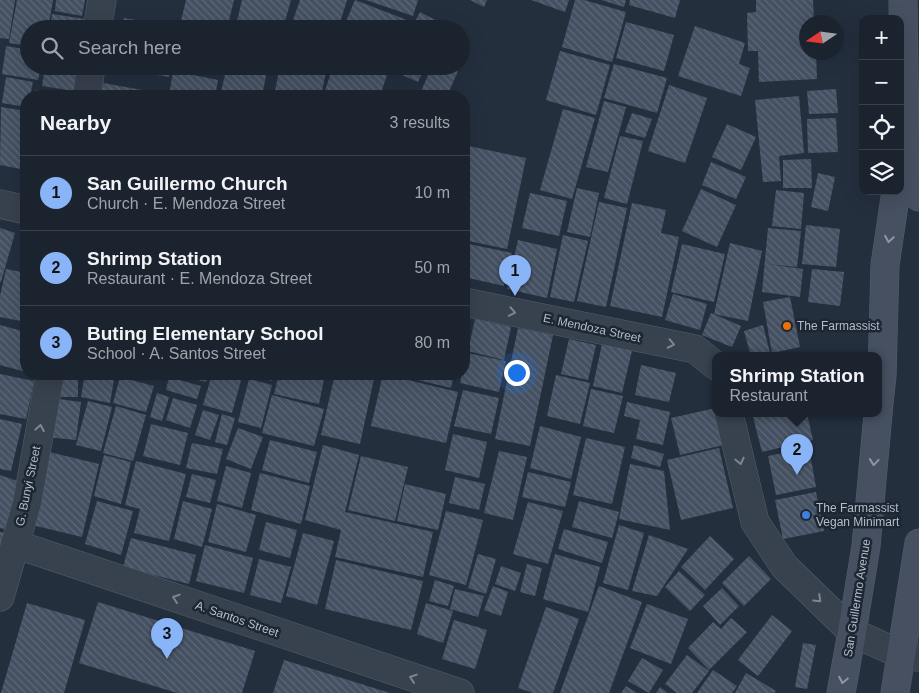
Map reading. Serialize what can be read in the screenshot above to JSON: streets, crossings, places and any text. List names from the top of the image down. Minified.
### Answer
{"streets":{"main road":["San Guillermo Avenue"],"street":["E. Mendoza Street","G. Bunyi Street","A. Santos Street"]},"crossings":[["G. Bunyi Street","A. Santos Street"]],"one_way":["E. Mendoza Street","G. Bunyi Street","A. Santos Street"],"places":["The Farmassist","The Farmassist Vegan Minimart"],"north":"left","page":{"map_buttons":["+","−"],"search":"Search here","heading":["Nearby","3 results"],"list":[{"mark":"1","name":"San Guillermo Church","note":"Church · E. Mendoza Street","value":"10 m"},{"mark":"2","name":"Shrimp Station","note":"Restaurant · E. Mendoza Street","value":"50 m"},{"mark":"3","name":"Buting Elementary School","note":"School · A. Santos Street","value":"80 m"}],"pins":["1","2","3"],"popup":["Shrimp Station","Restaurant"]}}
